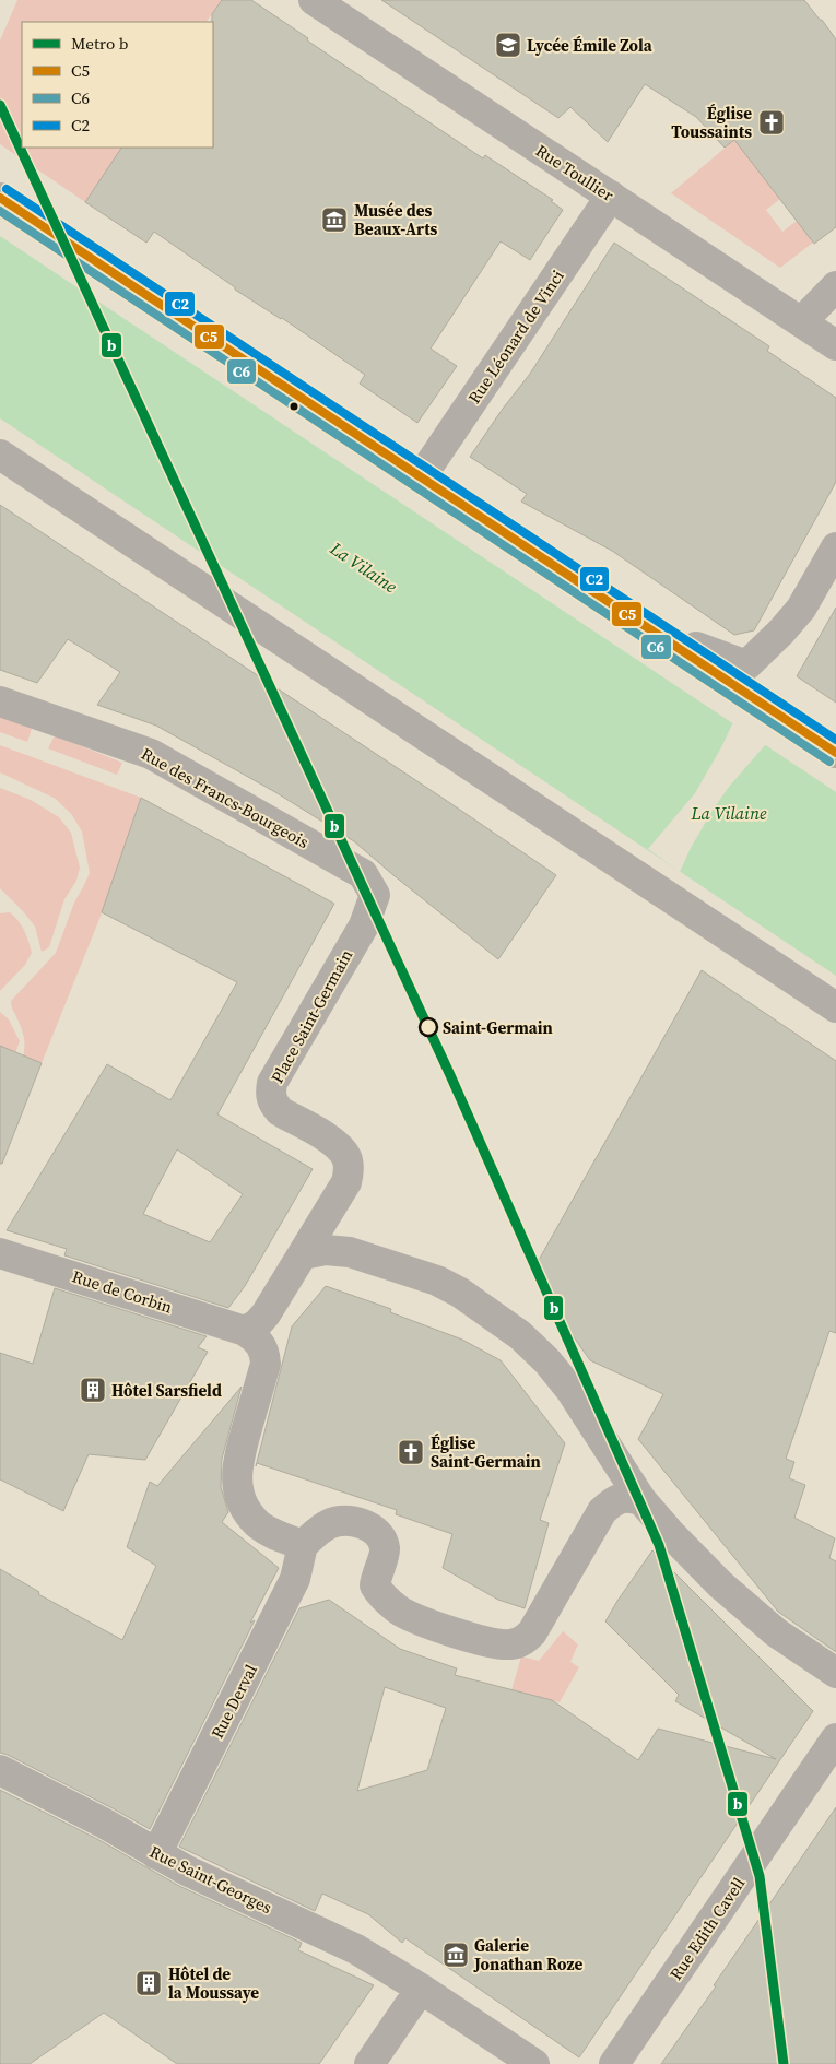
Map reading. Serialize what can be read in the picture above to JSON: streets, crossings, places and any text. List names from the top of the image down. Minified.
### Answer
{"streets":{"street":["Rue Toullier","Rue Léonard de Vinci","Rue des Francs-Bourgeois","Place Saint-Germain","Rue de Corbin","Rue Derval","Rue Saint-Georges","Rue Edith Cavell"]},"crossings":[["Rue Toullier","Rue Léonard de Vinci"],["Rue des Francs-Bourgeois","Place Saint-Germain"],["Place Saint-Germain","Rue de Corbin"],["Rue Derval","Rue Saint-Georges"]],"water":["La Vilaine"],"places":{"school or university":["Lycée Émile Zola"],"church":["Église Toussaints","Église Saint-Germain"],"museum":["Musée des Beaux-Arts","Galerie Jonathan Roze"],"other":["Saint-Germain"],"building":["Hôtel Sarsfield","Hôtel de la Moussaye"]},"lines":["metro line b","transit line C2","transit line C5","transit line C6"],"legend":["Metro b","C5","C6","C2"]}
